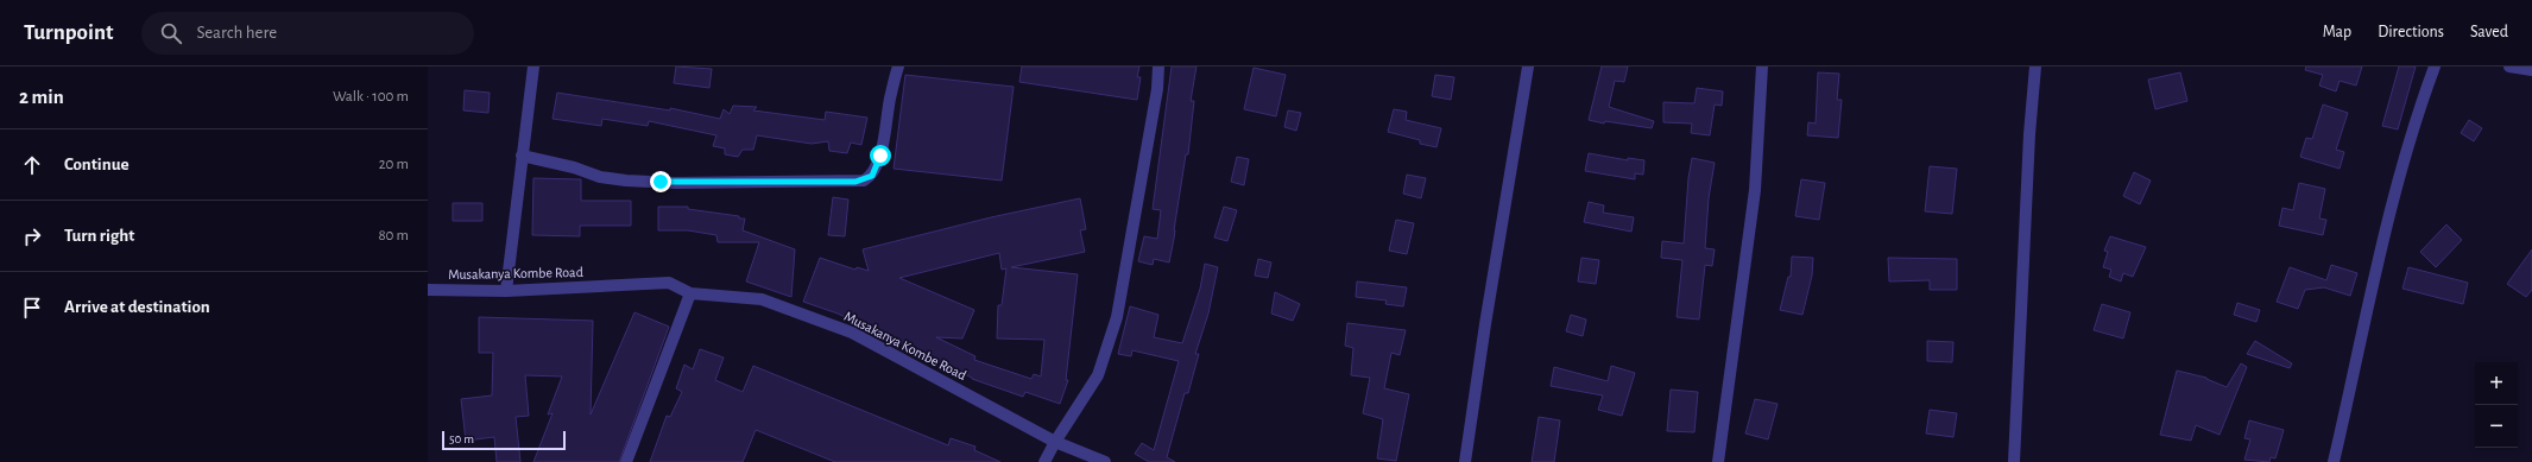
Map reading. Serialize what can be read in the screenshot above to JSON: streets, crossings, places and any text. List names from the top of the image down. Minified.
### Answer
{"streets":{"street":["Musakanya Kombe Road"]},"scale_bar":"50 m","page":{"header":"Turnpoint","search":"Search here","nav":["Map","Directions","Saved"],"heading":["2 min","Walk · 100 m"],"list":[["Continue","20 m"],["Turn right","80 m"],"Arrive at destination"],"map_buttons":["+","−"],"scale":"50 m"}}
